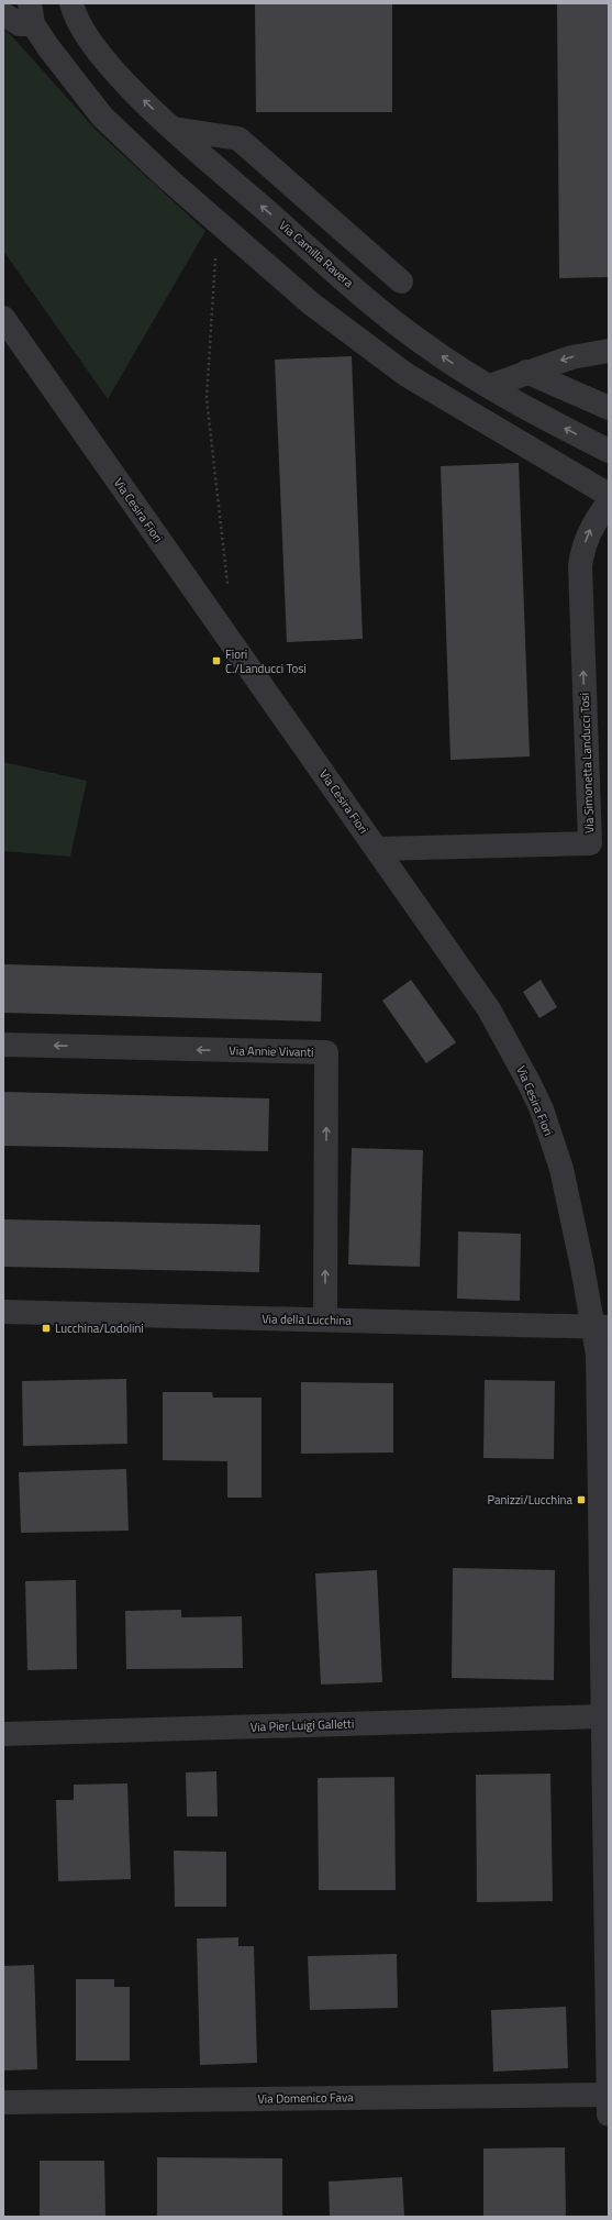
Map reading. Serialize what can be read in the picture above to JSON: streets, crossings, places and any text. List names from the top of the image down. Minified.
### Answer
{"streets":{"street":["Via Camilla Ravera","Via Cesira Fiori","Via Simonetta Landucci Tosi","Via Annie Vivanti","Via della Lucchina","Via Pier Luigi Galletti","Via Domenico Fava"]},"crossings":[["Via Cesira Fiori","Via Simonetta Landucci Tosi"],["Via Cesira Fiori","Via della Lucchina"],["Via Cesira Fiori","Via Pier Luigi Galletti"],["Via Cesira Fiori","Via Domenico Fava"],["Via Annie Vivanti","Via della Lucchina"]],"places":{"transit":["Fiori C./Landucci Tosi","Lucchina/Lodolini","Panizzi/Lucchina"]}}
